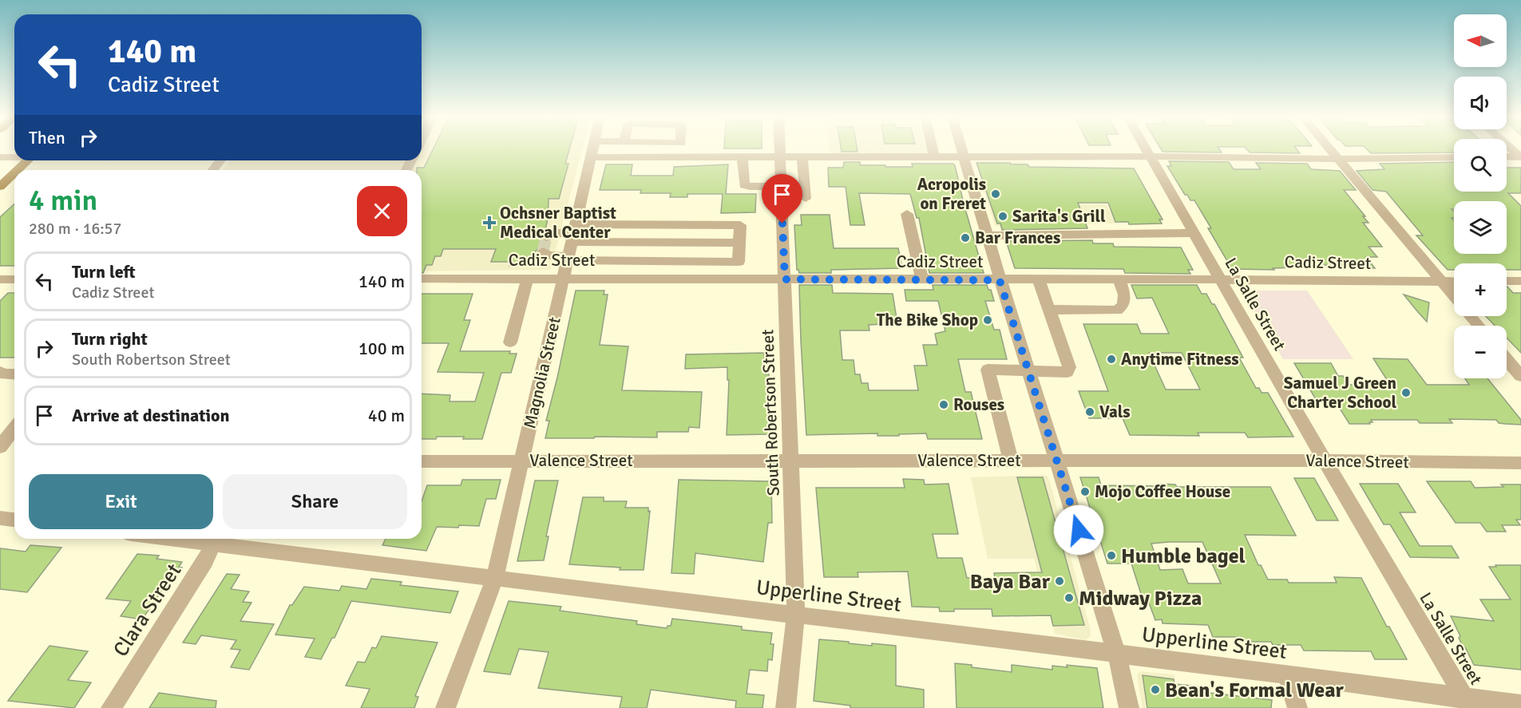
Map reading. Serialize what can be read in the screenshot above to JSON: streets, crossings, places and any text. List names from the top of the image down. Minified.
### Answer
{"streets":{"street":["Cadiz Street","La Salle Street","Magnolia Street","South Robertson Street","Valence Street","Upperline Street","Clara Street"]},"crossings":[["Cadiz Street","La Salle Street"],["Cadiz Street","Magnolia Street"],["Cadiz Street","South Robertson Street"],["La Salle Street","Valence Street"],["La Salle Street","Upperline Street"],["Magnolia Street","Valence Street"],["Magnolia Street","Upperline Street"],["South Robertson Street","Valence Street"],["South Robertson Street","Upperline Street"],["Upperline Street","Clara Street"]],"places":{"other":["Acropolis on Freret","Sarita's Grill","Bar Frances","The Bike Shop","Anytime Fitness","Samuel J Green Charter School","Rouses","Vals","Mojo Coffee House","Humble bagel","Baya Bar","Midway Pizza","Bean's Formal Wear"],"health":["Ochsner Baptist Medical Center"]},"north":"left","page":{"map_buttons":["+","−"],"turn":["140 m","Cadiz Street"],"then":"Then","heading":["4 min","280 m · 16:57"],"list":[{"name":"Turn left","note":"Cadiz Street","value":"140 m"},{"name":"Turn right","note":"South Robertson Street","value":"100 m"},{"name":"Arrive at destination","value":"40 m"}],"buttons":["Exit","Share"]}}
